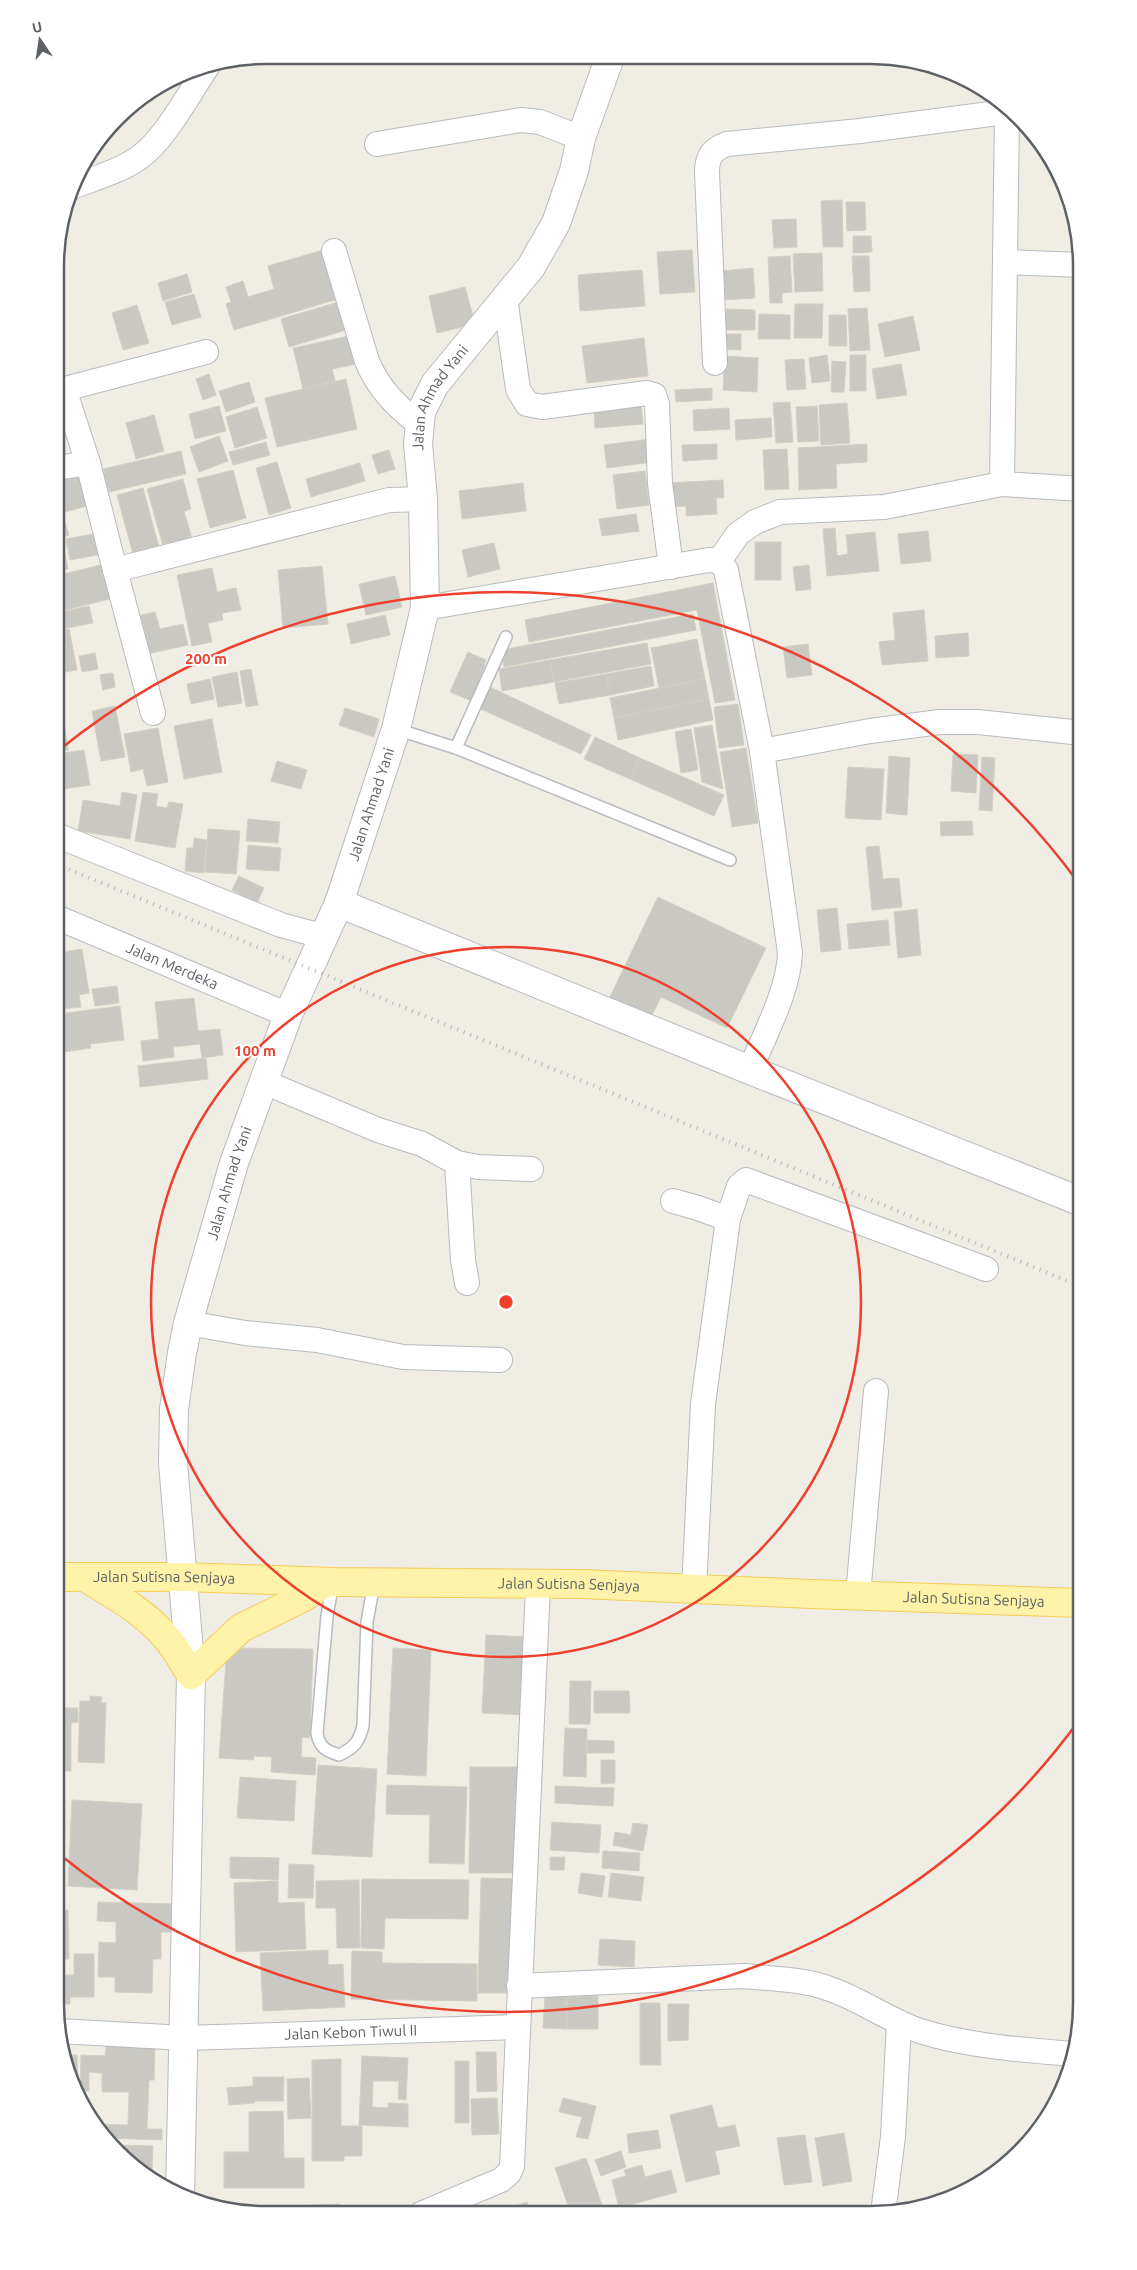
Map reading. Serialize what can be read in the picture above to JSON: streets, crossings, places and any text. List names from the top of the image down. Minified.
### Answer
{"streets":{"main road":["Jalan Sutisna Senjaya"],"street":["Jalan Ahmad Yani","Jalan Merdeka","Jalan Kebon Tiwul II"]},"crossings":[["Jalan Ahmad Yani","Jalan Merdeka"],["Jalan Ahmad Yani","Jalan Sutisna Senjaya"],["Jalan Ahmad Yani","Jalan Kebon Tiwul II"]],"north":"top","rings":["200 m","100 m"]}
